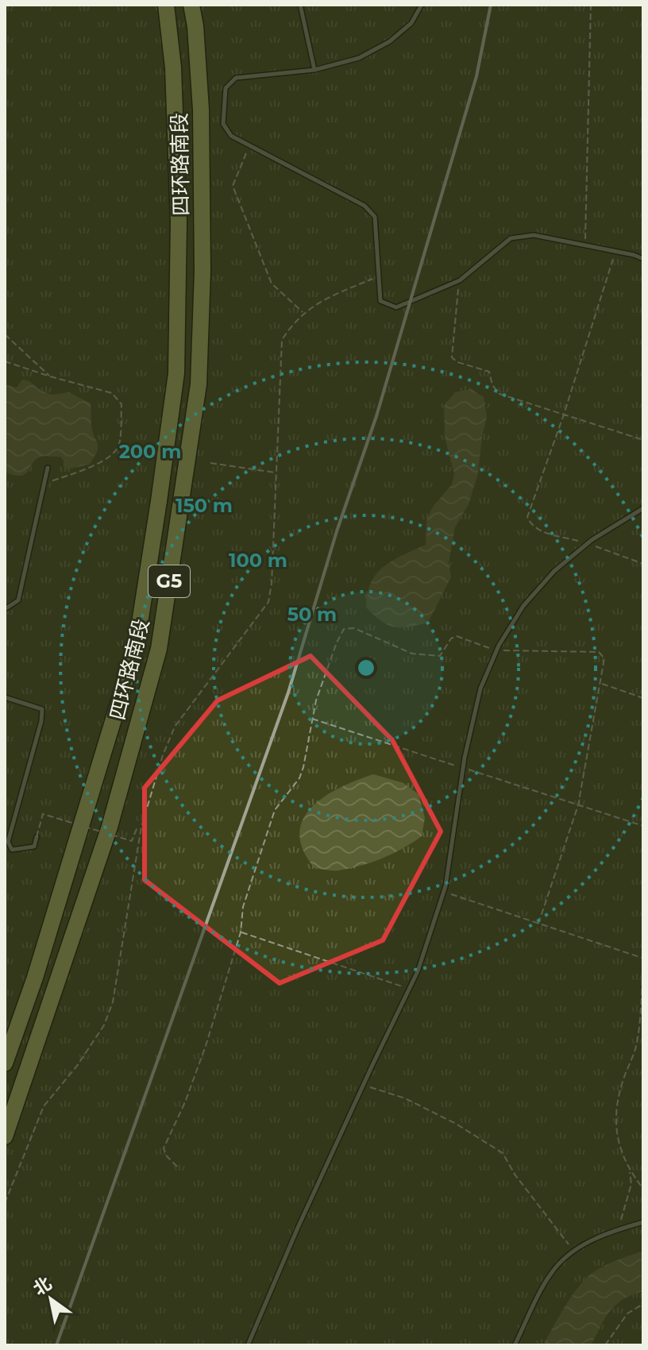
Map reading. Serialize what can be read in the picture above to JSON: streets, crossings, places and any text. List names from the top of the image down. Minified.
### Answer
{"streets":{"highway":["四环路南段","G5"]},"north":"top left","rings":["200 m","150 m","100 m","50 m"]}
